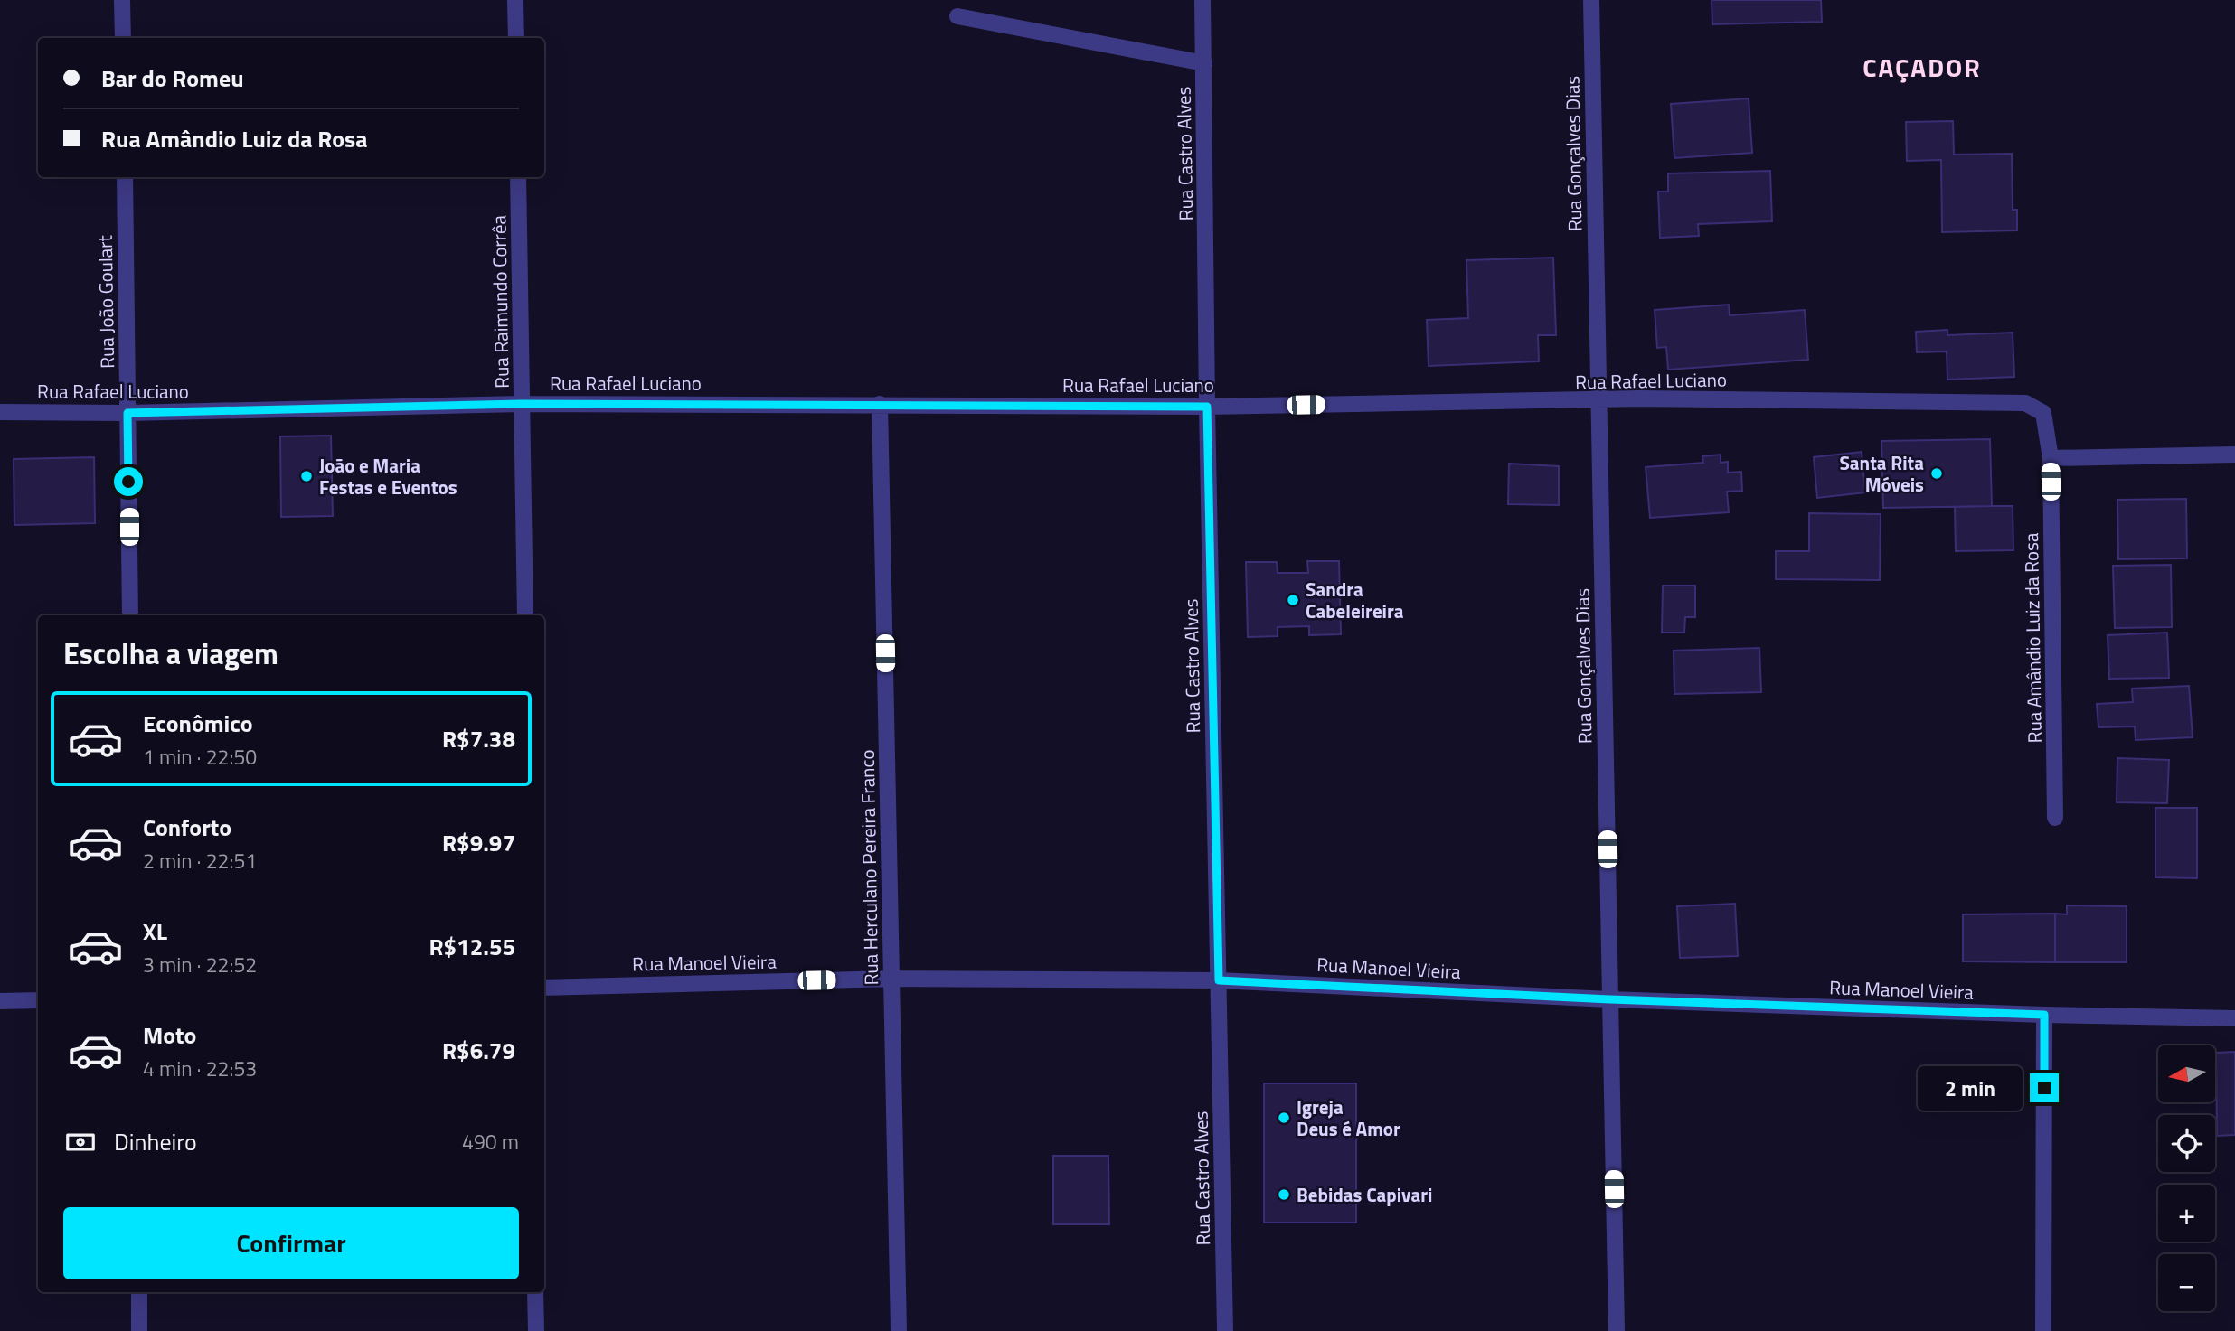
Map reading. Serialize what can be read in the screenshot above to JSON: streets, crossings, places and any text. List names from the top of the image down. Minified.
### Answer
{"streets":{"street":["Rua Castro Alves","Rua Gonçalves Dias","Rua João Goulart","Rua Raimundo Corrêa","Rua Rafael Luciano","Rua Amândio Luiz da Rosa","Rua Herculano Pereira Franco","Rua Manoel Vieira"]},"crossings":[["Rua Castro Alves","Rua Rafael Luciano"],["Rua Castro Alves","Rua Manoel Vieira"],["Rua Gonçalves Dias","Rua Rafael Luciano"],["Rua Gonçalves Dias","Rua Manoel Vieira"],["Rua João Goulart","Rua Rafael Luciano"],["Rua Raimundo Corrêa","Rua Rafael Luciano"],["Rua Rafael Luciano","Rua Amândio Luiz da Rosa"],["Rua Rafael Luciano","Rua Herculano Pereira Franco"],["Rua Herculano Pereira Franco","Rua Manoel Vieira"]],"districts":["CAÇADOR"],"places":["Santa Rita Móveis","João e Maria Festas e Eventos","Sandra Cabeleireira","Igreja Deus é Amor","Bebidas Capivari"],"north":"left","page":{"banner":["Bar do Romeu","Rua Amândio Luiz da Rosa"],"heading":"Escolha a viagem","list":[{"name":"Econômico","note":"1 min · 22:50","value":"R$7.38"},{"name":"Conforto","note":"2 min · 22:51","value":"R$9.97"},{"name":"XL","note":"3 min · 22:52","value":"R$12.55"},{"name":"Moto","note":"4 min · 22:53","value":"R$6.79"}],"map_buttons":["+","−"],"bubble":"2 min","pay":["Dinheiro","490 m"],"buttons":"Confirmar"}}
